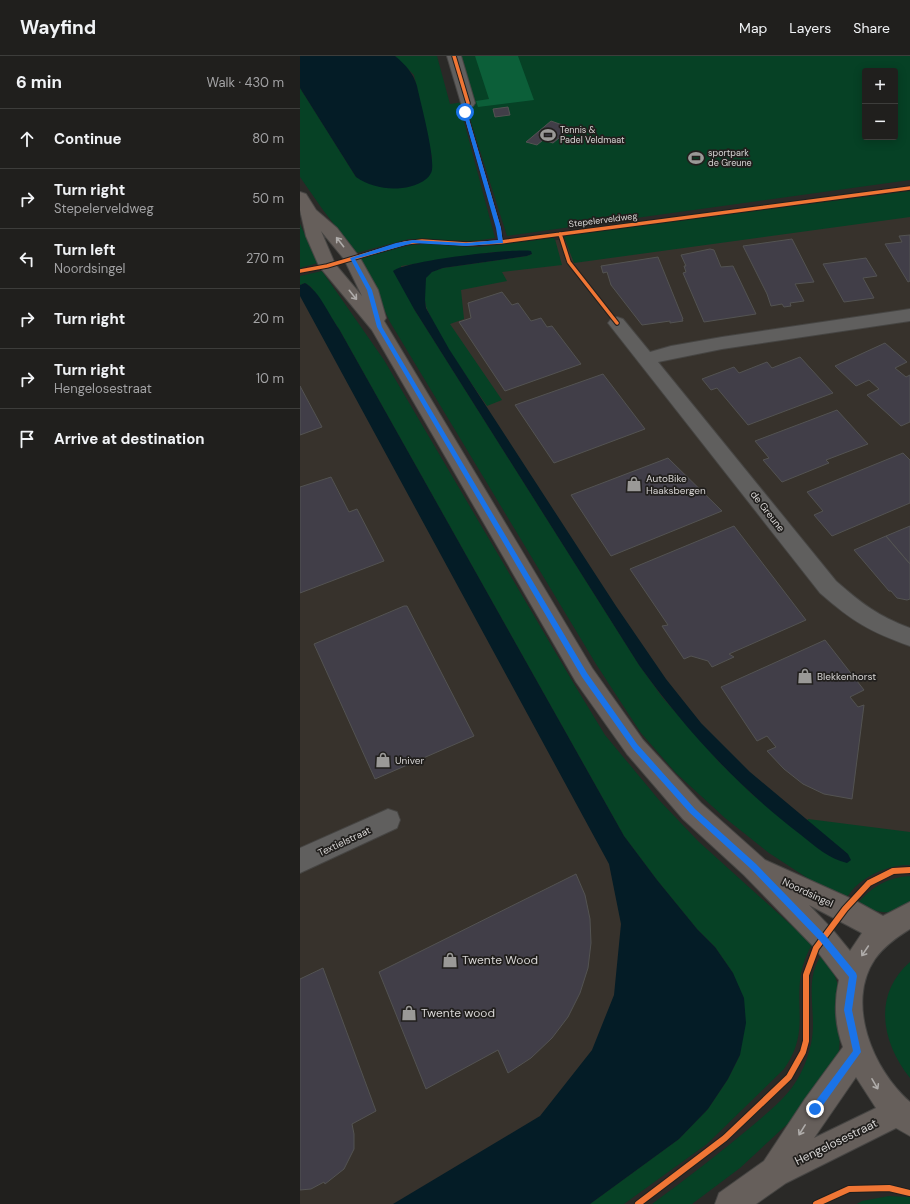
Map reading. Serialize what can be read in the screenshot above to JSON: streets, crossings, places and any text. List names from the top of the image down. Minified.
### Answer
{"streets":{"main road":["Noordsingel","Hengelosestraat"],"street":["de Greune","Textielstraat"],"cycle path":["Stepelerveldweg"]},"one_way":["Hengelosestraat"],"places":{"sports":["Tennis & Padel Veldmaat","sportpark de Greune"],"shop":["AutoBike Haaksbergen","Blekkenhorst","Univer","Twente Wood","Twente wood"]},"page":{"header":"Wayfind","nav":["Map","Layers","Share"],"heading":["6 min","Walk · 430 m"],"map_buttons":["+","−"],"list":[["Continue","80 m"],["Turn right","Stepelerveldweg","50 m"],["Turn left","Noordsingel","270 m"],["Turn right","20 m"],["Turn right","Hengelosestraat","10 m"],"Arrive at destination"]}}
